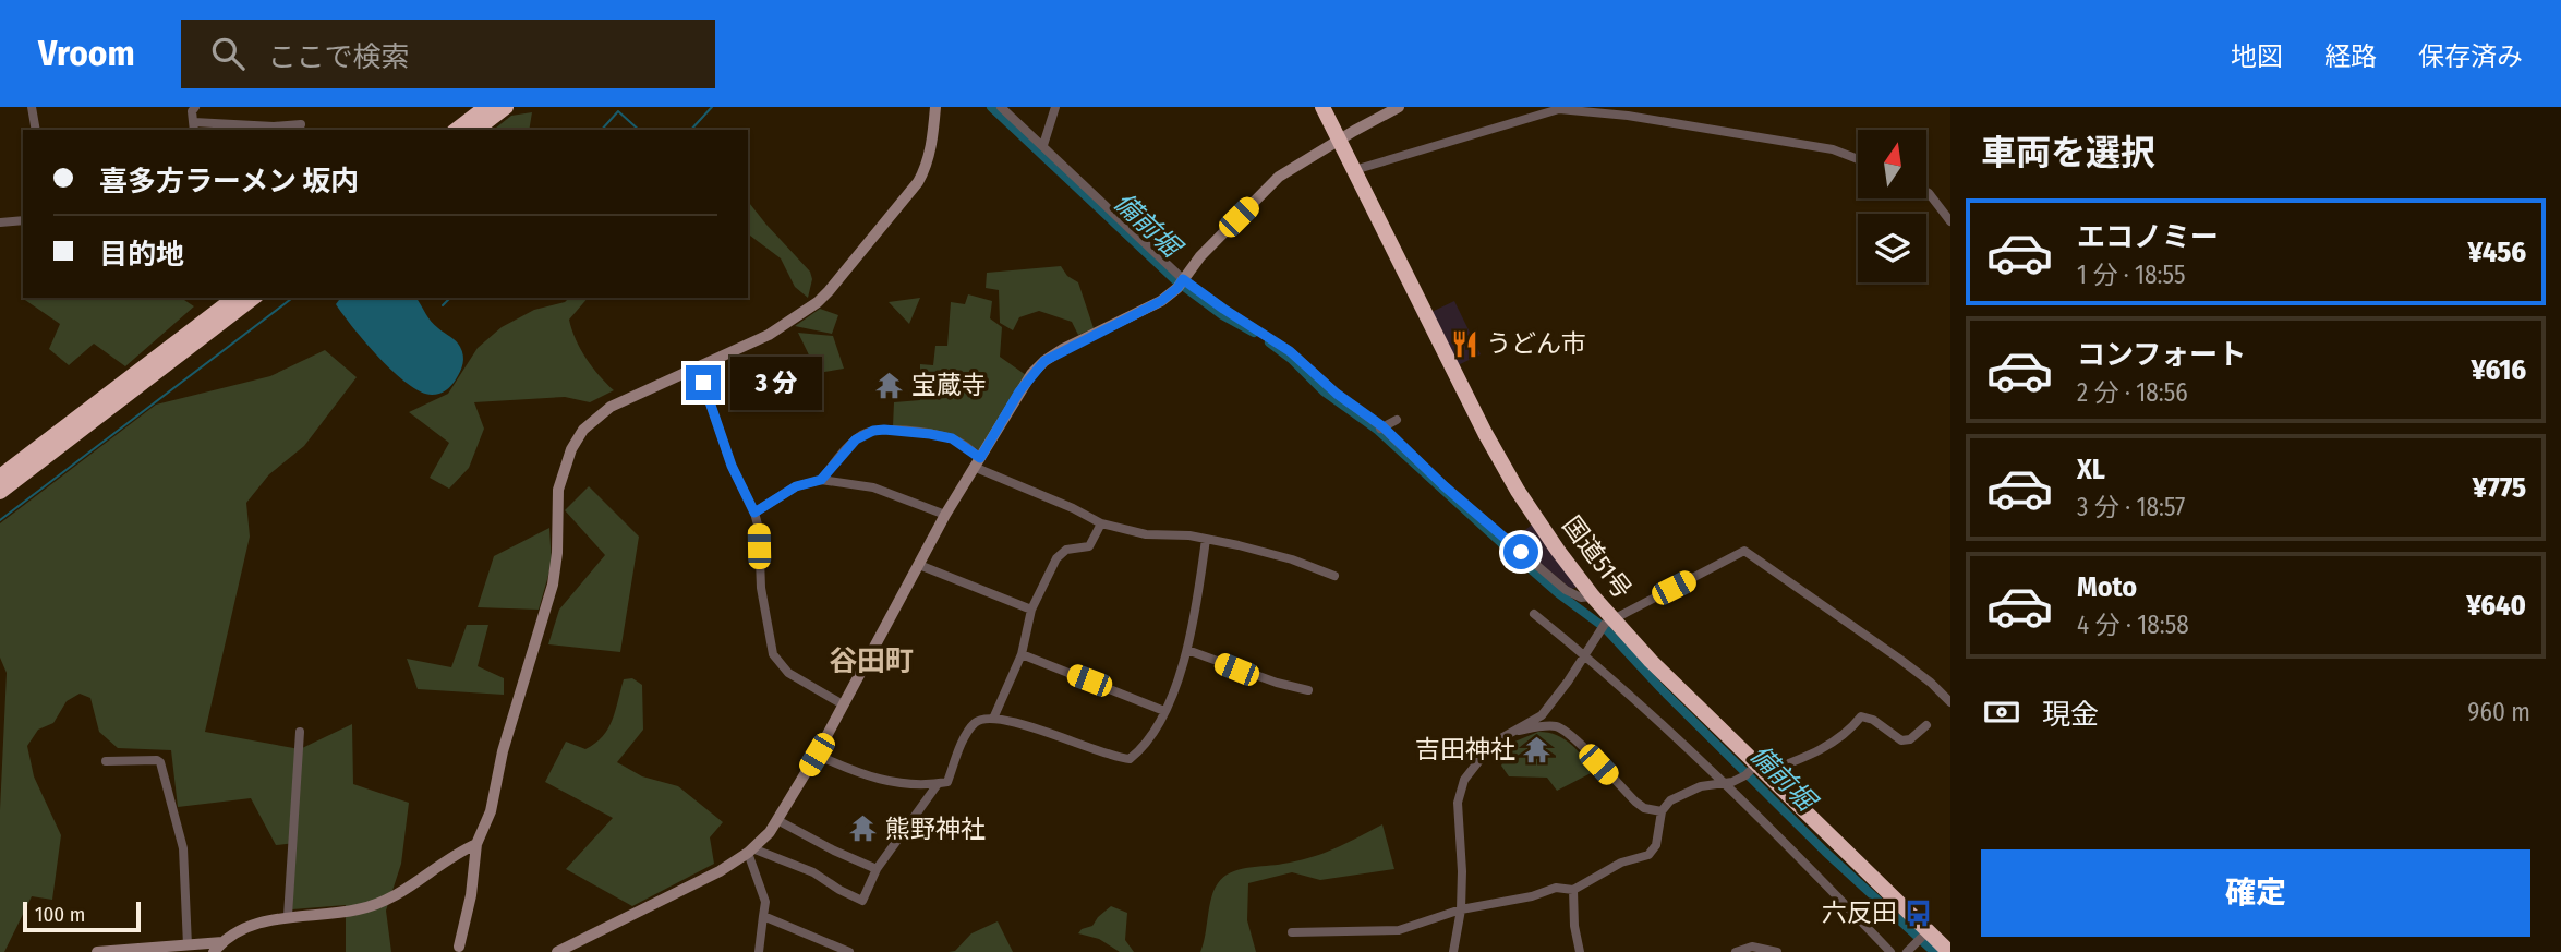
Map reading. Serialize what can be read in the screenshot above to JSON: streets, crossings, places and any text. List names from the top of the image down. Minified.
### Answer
{"streets":{"highway":["国道51号"]},"districts":["谷田町"],"water":["備前堀"],"places":{"restaurant":["うどん市"],"temple":["宝蔵寺","吉田神社","熊野神社"],"bus stop":["六反田"]},"scale_bar":"100 m","north":"top","page":{"header":"Vroom","search":"ここで検索","nav":["地図","経路","保存済み"],"heading":"車両を選択","banner":["喜多方ラーメン 坂内","目的地"],"list":[{"name":"エコノミー","note":"1 分 · 18:55","value":"¥456"},{"name":"コンフォート","note":"2 分 · 18:56","value":"¥616"},{"name":"XL","note":"3 分 · 18:57","value":"¥775"},{"name":"Moto","note":"4 分 · 18:58","value":"¥640"}],"bubble":"3 分","pay":["現金","960 m"],"buttons":"確定","scale":"100 m"}}
